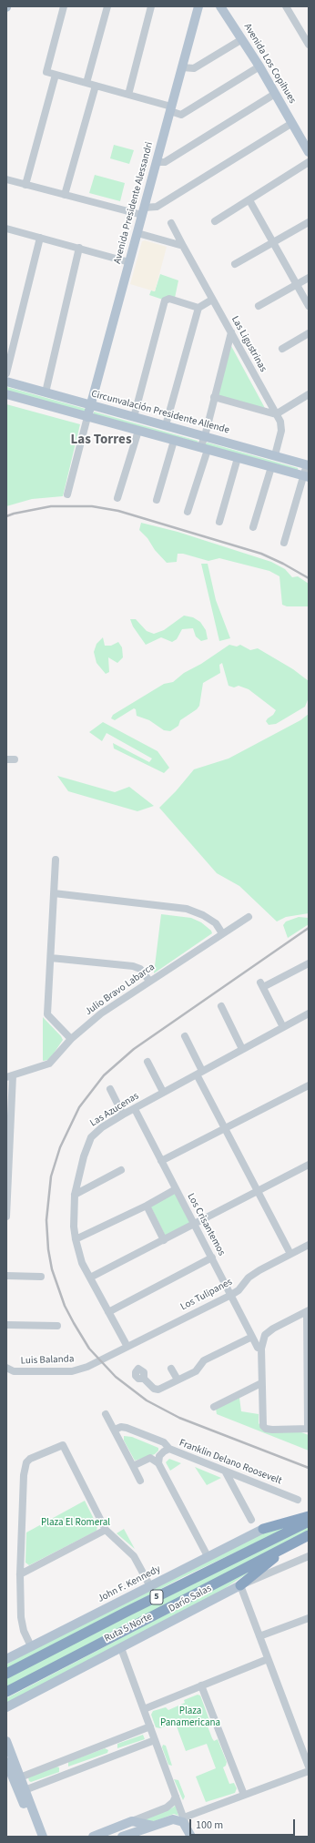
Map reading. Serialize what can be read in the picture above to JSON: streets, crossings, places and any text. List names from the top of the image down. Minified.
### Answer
{"streets":{"highway":["5","Ruta 5 Norte"],"main road":["Avenida Los Copihues","Avenida Presidente Alessandri","Circunvalación Presidente Allende","John F. Kennedy","Darío Salas"],"street":["Las Ligustrinas","Julio Bravo Labarca","Las Azucenas","Los Crisantemos","Los Tulipanes","Luis Balanda","Franklin Delano Roosevelt"]},"crossings":[["Avenida Presidente Alessandri","Circunvalación Presidente Allende"],["Las Ligustrinas","Circunvalación Presidente Allende"],["Las Azucenas","Los Crisantemos"],["Las Azucenas","Los Tulipanes"],["Los Crisantemos","Los Tulipanes"],["Los Tulipanes","Luis Balanda"]],"districts":["Las Torres"],"parks":["Plaza El Romeral","Plaza Panamericana"],"scale_bar":"100 m"}
